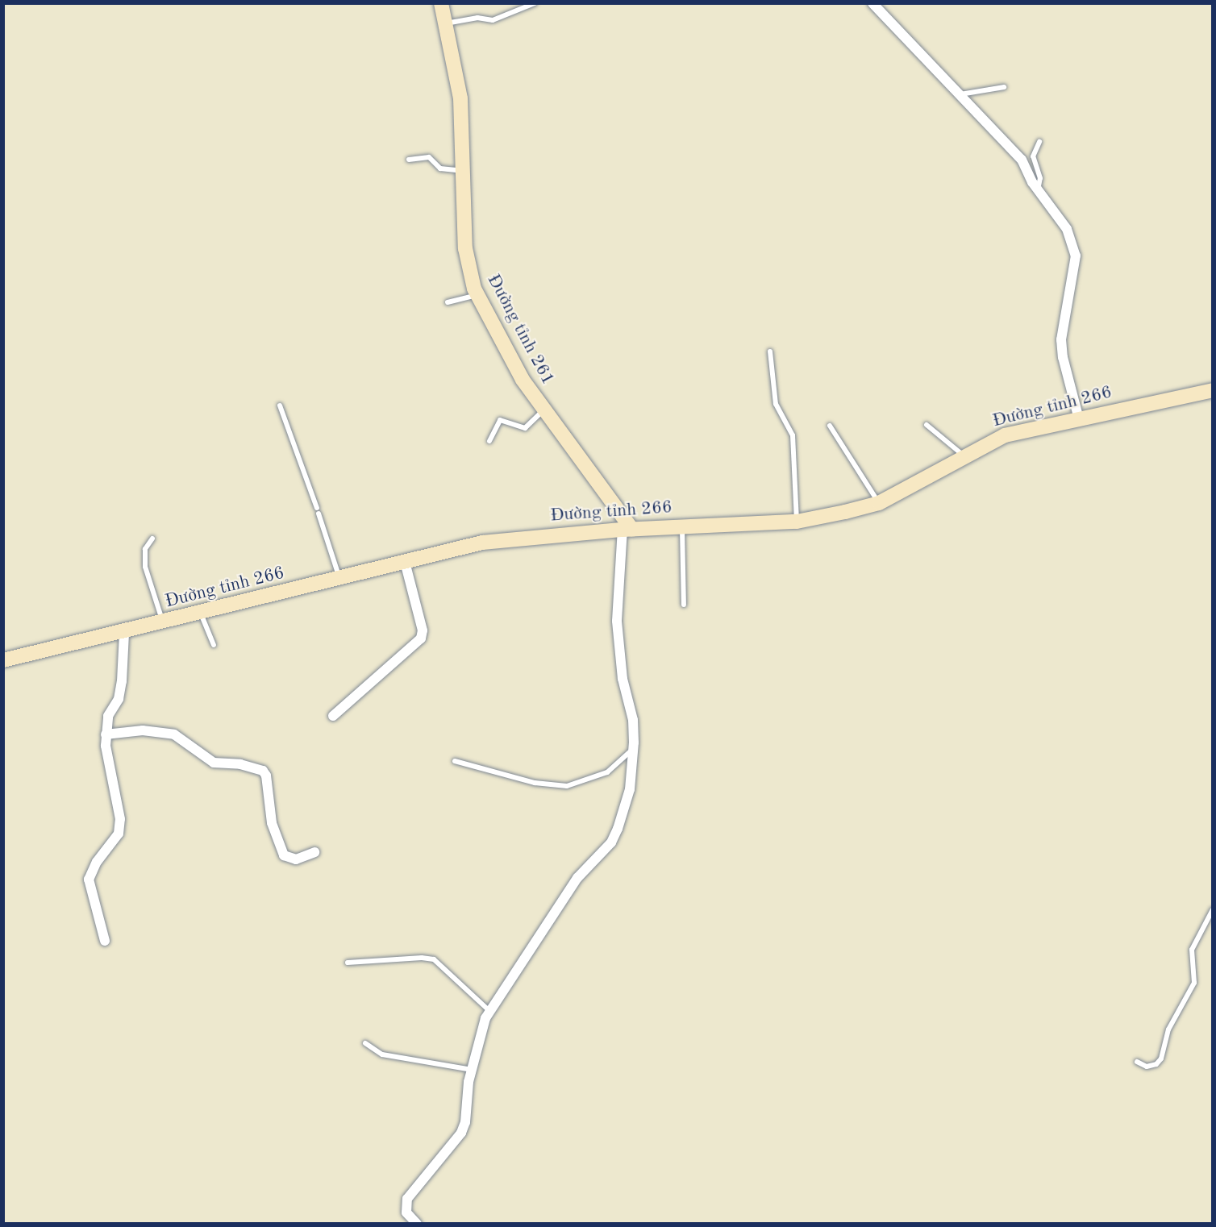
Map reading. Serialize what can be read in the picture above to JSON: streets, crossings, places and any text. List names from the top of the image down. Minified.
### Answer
{"streets":{"main road":["Đường tỉnh 261","Đường tỉnh 266"]},"crossings":[["Đường tỉnh 261","Đường tỉnh 266"]]}
